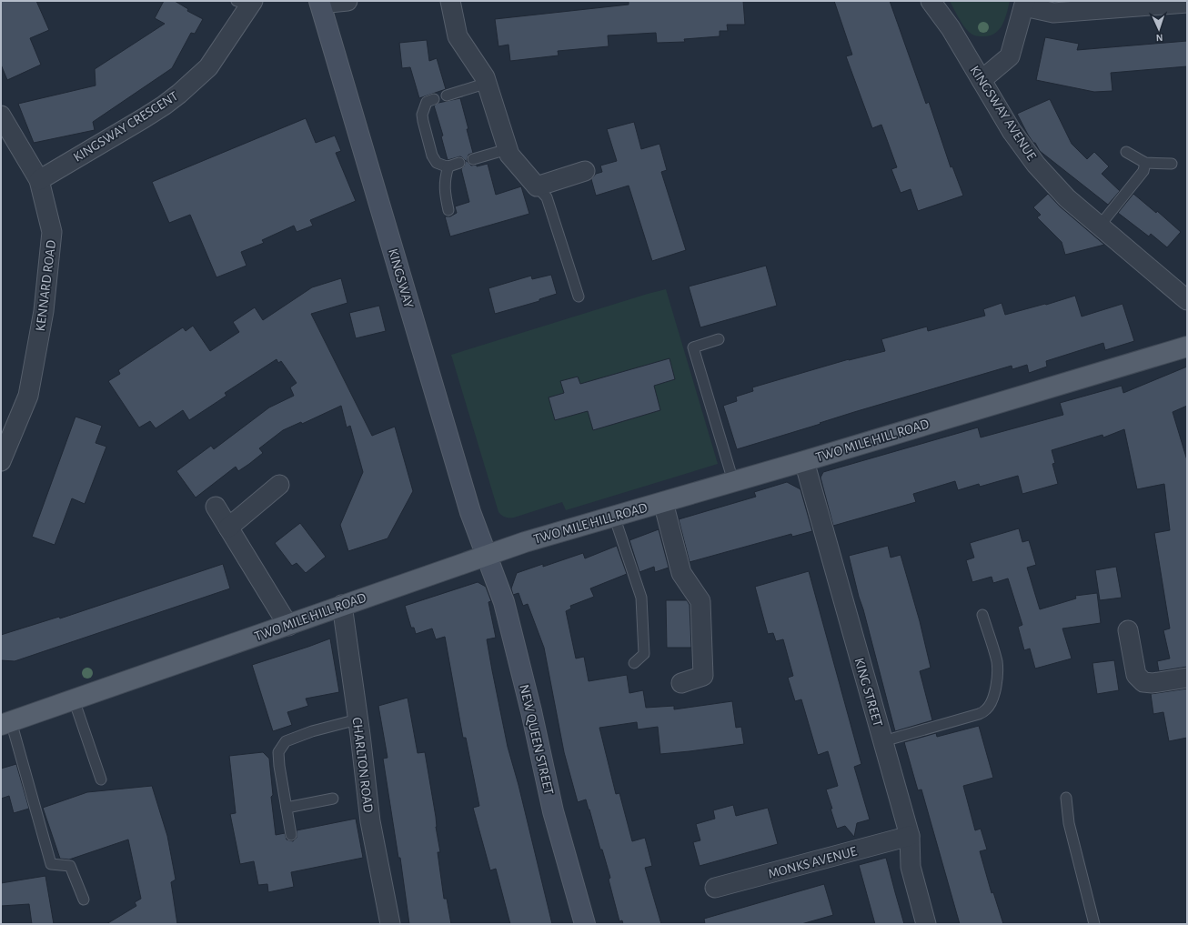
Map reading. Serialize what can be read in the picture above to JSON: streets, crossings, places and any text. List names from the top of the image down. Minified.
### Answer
{"streets":{"main road":["TWO MILE HILL ROAD"],"street":["KINGSWAY AVENUE","KINGSWAY CRESCENT","KINGSWAY","KENNARD ROAD","KING STREET","NEW QUEEN STREET","CHARLTON ROAD","MONKS AVENUE"]},"crossings":[["KINGSWAY CRESCENT","KENNARD ROAD"],["KINGSWAY","TWO MILE HILL ROAD"],["KINGSWAY","NEW QUEEN STREET"],["TWO MILE HILL ROAD","KING STREET"],["TWO MILE HILL ROAD","NEW QUEEN STREET"],["TWO MILE HILL ROAD","CHARLTON ROAD"],["KING STREET","MONKS AVENUE"]],"north":"bottom"}
